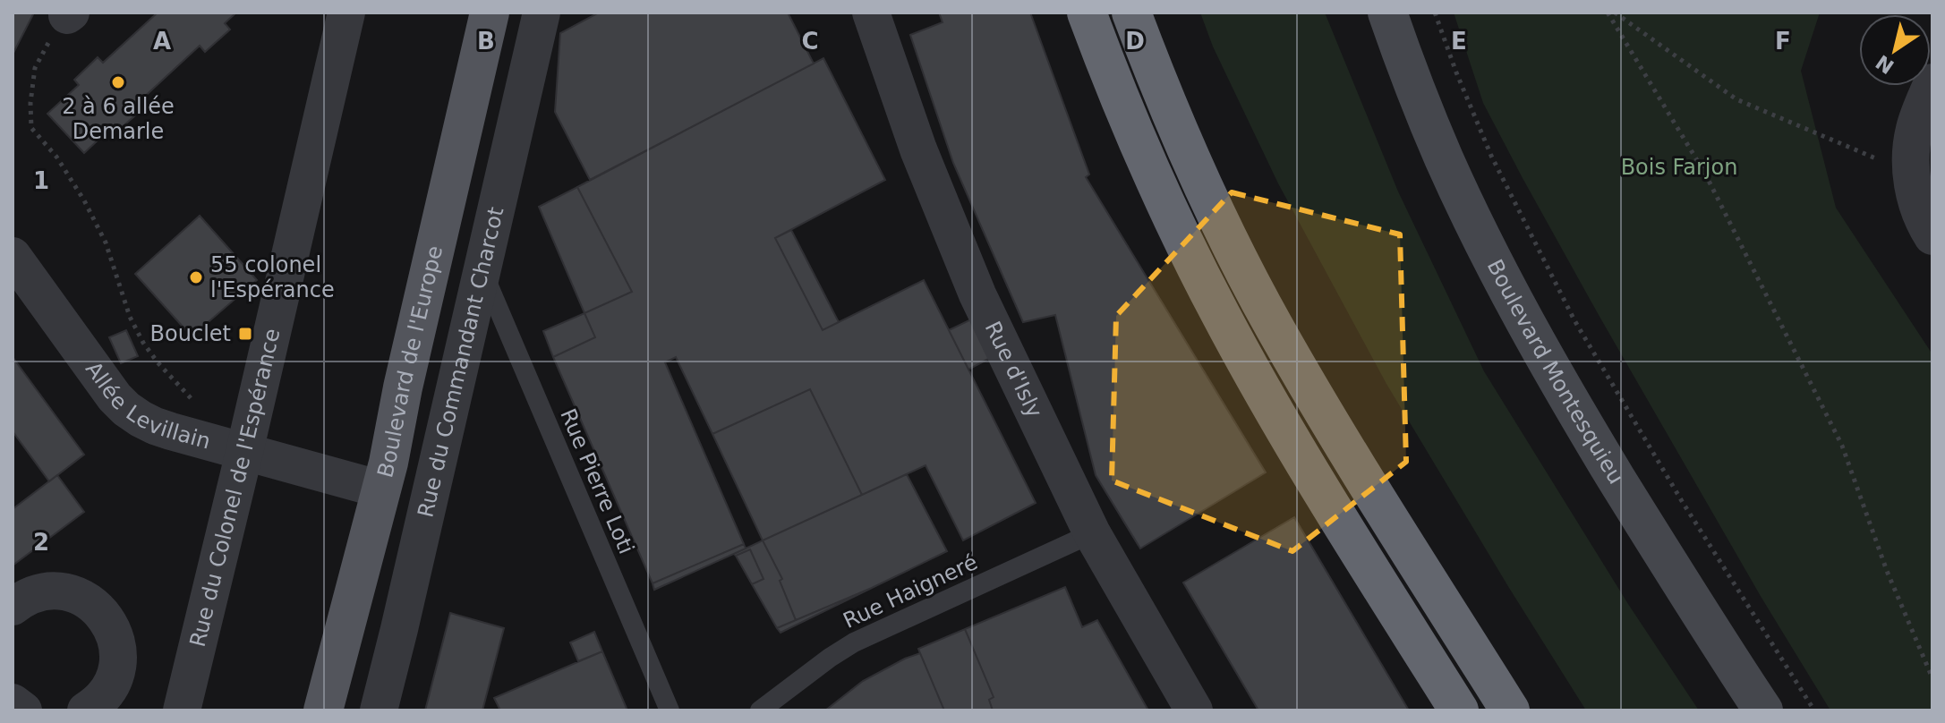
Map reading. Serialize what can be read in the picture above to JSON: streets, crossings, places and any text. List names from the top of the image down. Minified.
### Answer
{"streets":{"main road":["Boulevard de l'Europe","Boulevard Montesquieu"],"street":["Rue du Commandant Charcot","Rue d'Isly","Allée Levillain","Rue du Colonel de l'Espérance"],"lane":["Rue Pierre Loti","Rue Haigneré"]},"crossings":[["Rue du Commandant Charcot","Rue Pierre Loti"],["Boulevard de l'Europe","Allée Levillain"],["Rue d'Isly","Rue Haigneré"],["Allée Levillain","Rue du Colonel de l'Espérance"]],"parks":["Bois Farjon"],"places":{"other":["2 à 6 allée Demarle","55 colonel l'Espérance"],"transit":["Bouclet"]},"north":"bottom left","grid":{"columns":["A","B","C","D","E","F"],"rows":["1","2"]}}
